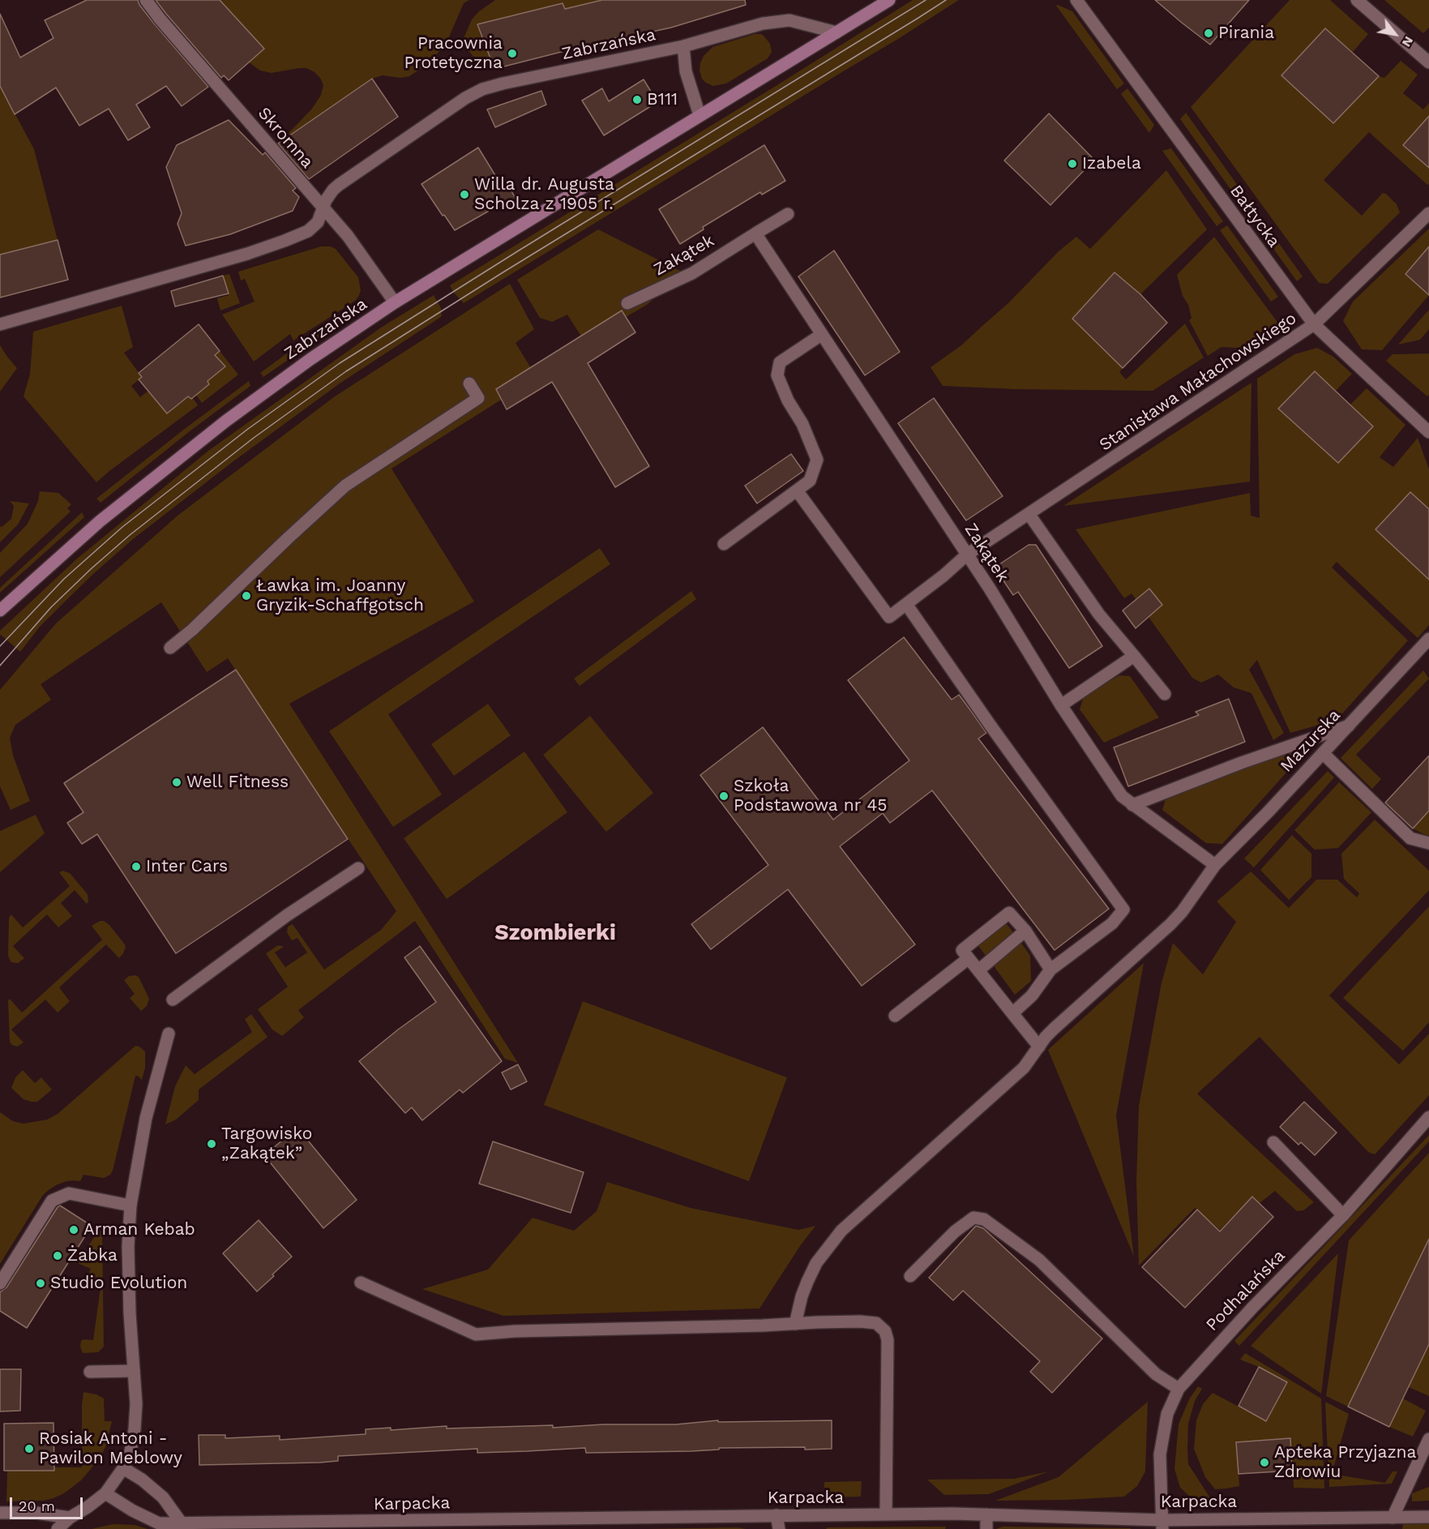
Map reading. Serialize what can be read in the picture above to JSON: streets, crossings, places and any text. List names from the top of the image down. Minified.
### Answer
{"streets":{"street":["Zabrzańska","Skromna","Bałtycka","Zakątek","Stanisława Małachowskiego","Mazurska","Podhalańska","Karpacka"]},"crossings":[["Zabrzańska","Skromna"],["Bałtycka","Stanisława Małachowskiego"],["Zakątek","Stanisława Małachowskiego"],["Zakątek","Mazurska"],["Podhalańska","Karpacka"]],"districts":["Szombierki"],"places":["Pirania","Pracownia Protetyczna","B111","Izabela","Willa dr. Augusta Scholza z 1905 r.","Ławka im. Joanny Gryzik-Schaffgotsch","Well Fitness","Szkoła Podstawowa nr 45","Inter Cars","Targowisko „Zakątek”","Arman Kebab","Żabka","Studio Evolution","Rosiak Antoni - Pawilon Meblowy","Apteka Przyjazna Zdrowiu"],"scale_bar":"20 m","north":"bottom right"}
